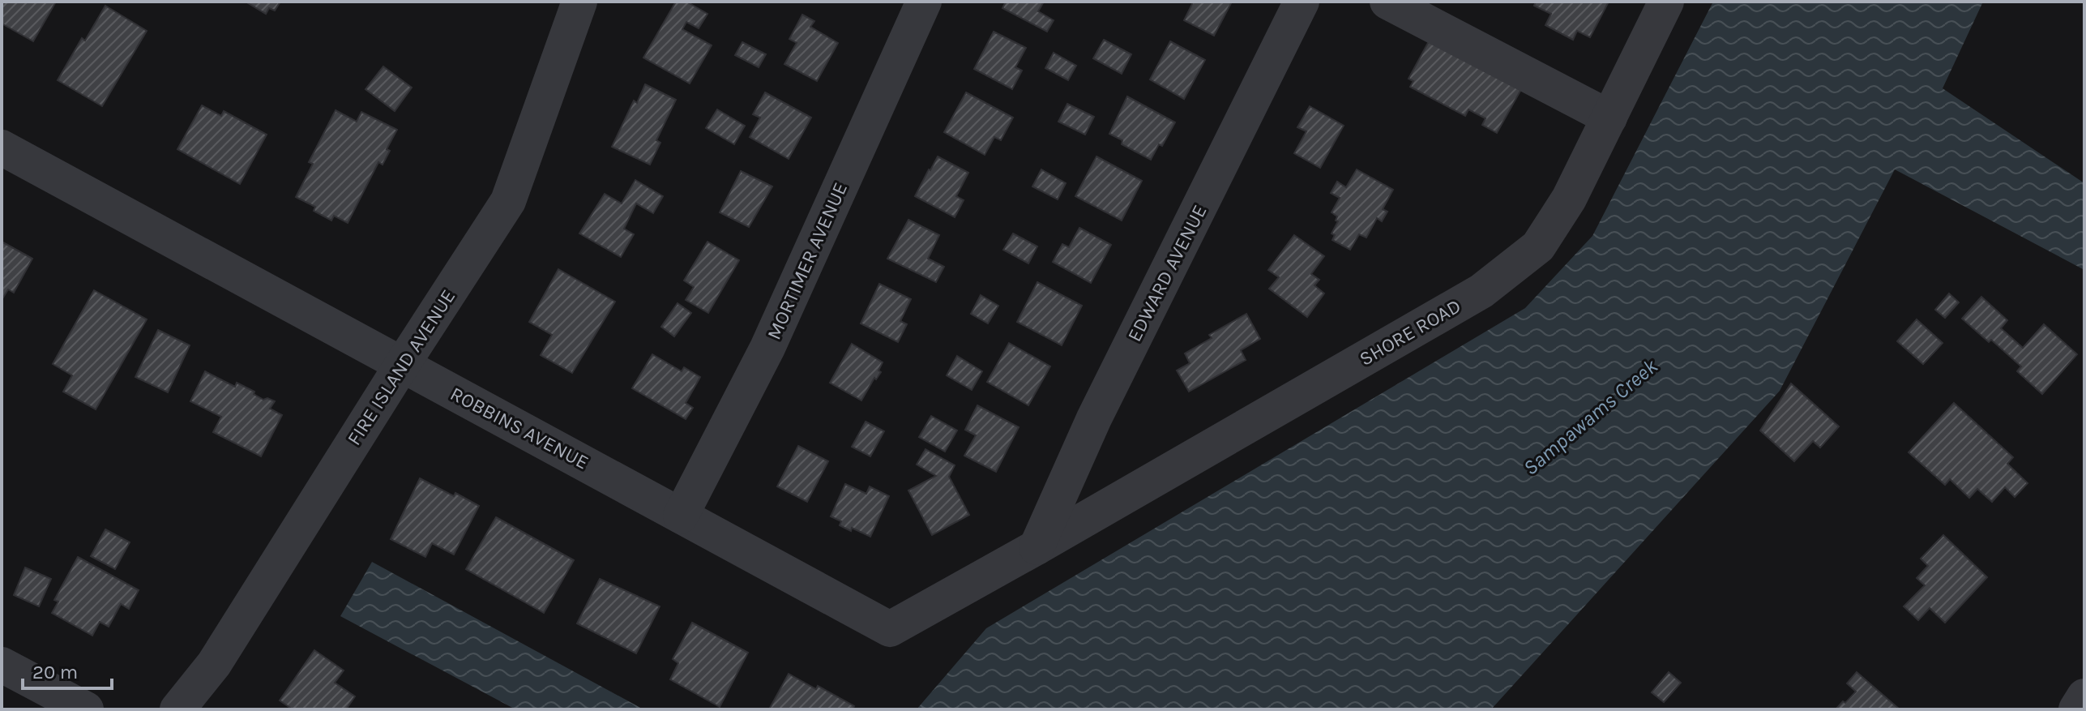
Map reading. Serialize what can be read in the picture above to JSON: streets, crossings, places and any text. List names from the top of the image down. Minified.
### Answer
{"streets":{"street":["MORTIMER AVENUE","EDWARD AVENUE","SHORE ROAD","FIRE ISLAND AVENUE","ROBBINS AVENUE"]},"crossings":[["MORTIMER AVENUE","ROBBINS AVENUE"],["EDWARD AVENUE","SHORE ROAD"],["EDWARD AVENUE","ROBBINS AVENUE"],["SHORE ROAD","ROBBINS AVENUE"],["FIRE ISLAND AVENUE","ROBBINS AVENUE"]],"water":["Sampawams Creek"],"scale_bar":"20 m"}
